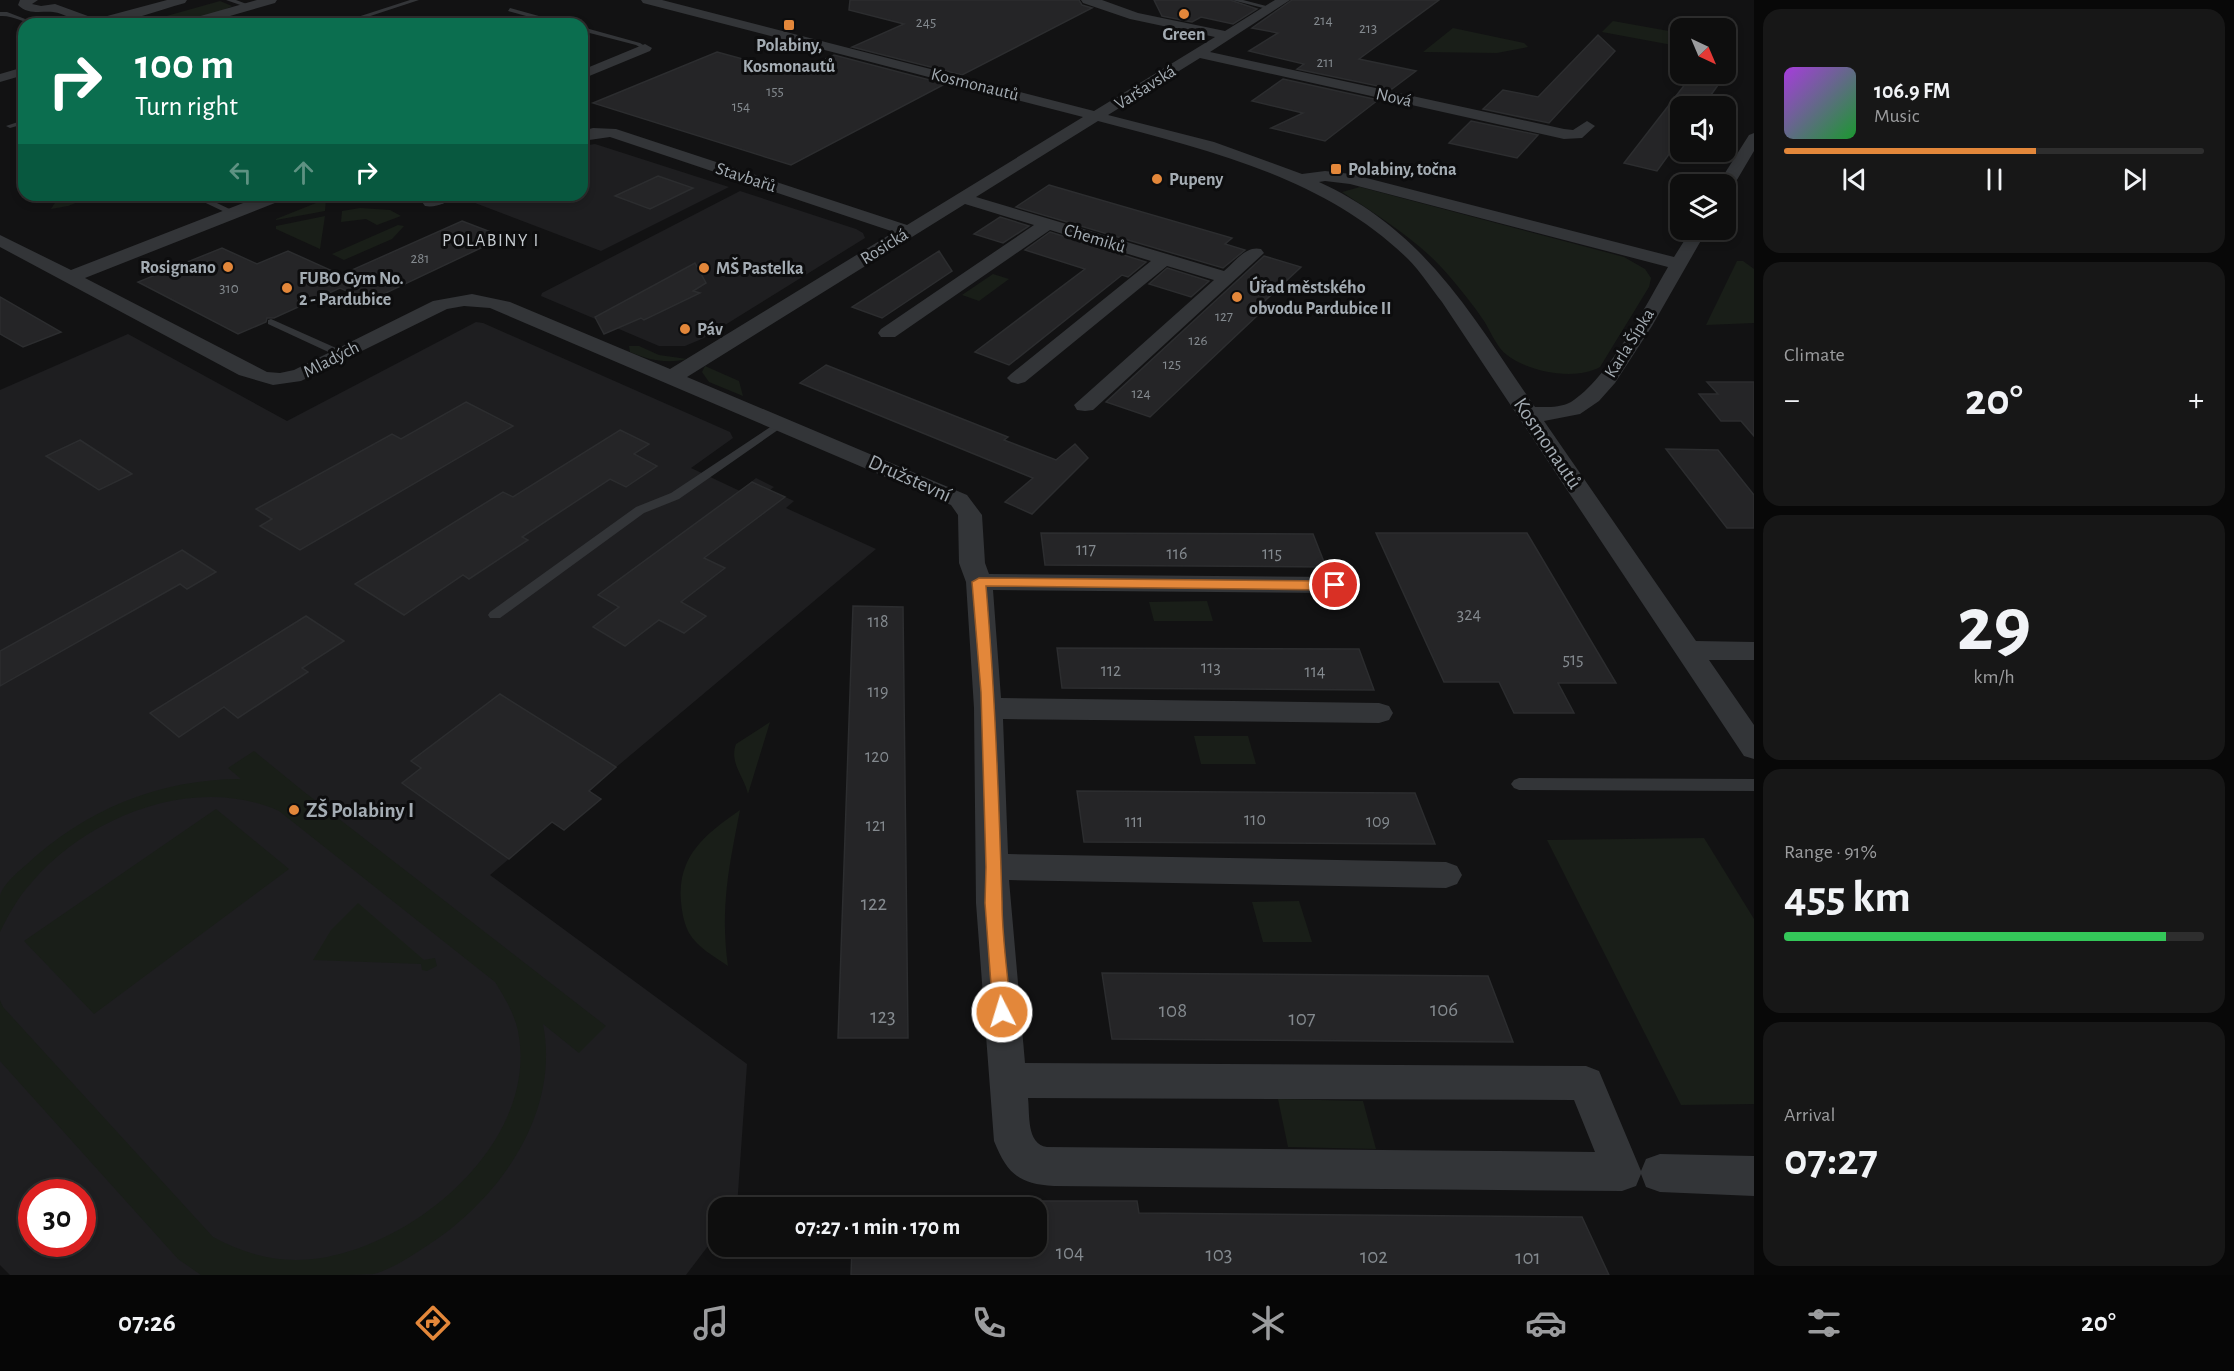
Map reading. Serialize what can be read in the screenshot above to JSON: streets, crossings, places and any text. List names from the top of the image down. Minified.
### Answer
{"streets":{"street":["Kosmonautů","Varšavská","Nová","Stavbařů","Chemiků","Rosická","Karla Šípka","Mladých","Družstevní"]},"crossings":[["Kosmonautů","Varšavská"],["Kosmonautů","Rosická"],["Kosmonautů","Karla Šípka"],["Varšavská","Nová"],["Varšavská","Rosická"],["Stavbařů","Rosická"],["Chemiků","Rosická"],["Rosická","Mladých"],["Rosická","Družstevní"],["Mladých","Družstevní"]],"districts":["POLABINY I"],"places":{"other":["Green","Pupeny","Rosignano","MŠ Pastelka","FUBO Gym No. 2 - Pardubice","Úřad městského obvodu Pardubice II","Páv","ZŠ Polabiny I"],"transit":["Polabiny, Kosmonautů","Polabiny, točna"]},"house_numbers":["214","245","213","211","155","154","281","310","127","126","125","124","117","116","115","324","118","515","113","112","114","119","120","110","111","109","121","122","106","108","123","107","104","103","102","101"],"north":"bottom right","page":{"turn":["100 m","Turn right"],"song":["106.9 FM","Music"],"tile":["Climate",["29","km/h"],["Range · 91%","455 km"],["Arrival","07:27"]],"heat":["−","20°","+"],"limit":"30","trip":"07:27 · 1 min · 170 m","tabs":["07:26","20°"]}}
